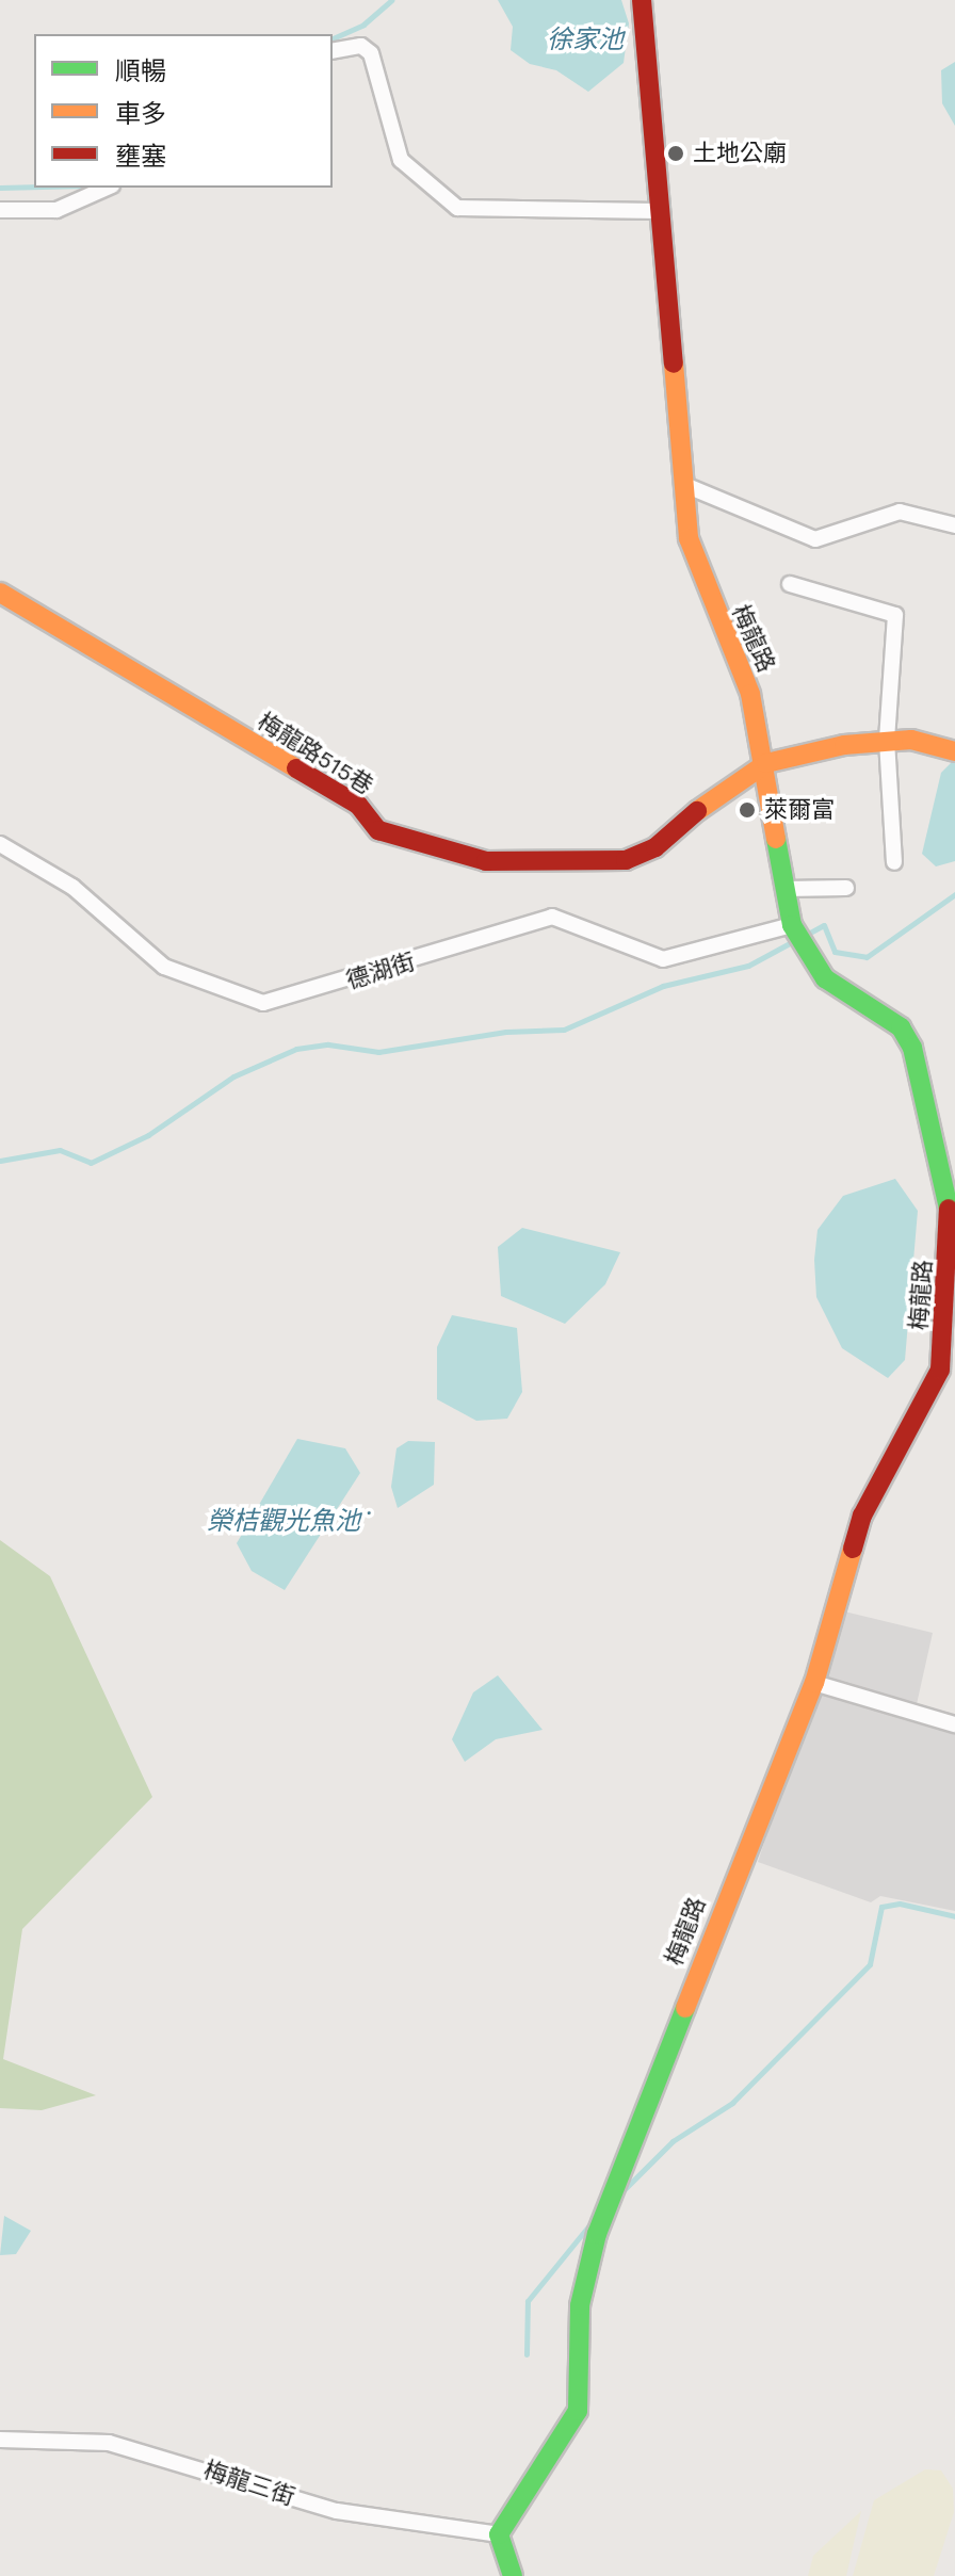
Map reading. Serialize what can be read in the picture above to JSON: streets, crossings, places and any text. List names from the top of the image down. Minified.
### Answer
{"streets":{"street":["梅龍路","梅龍路515巷","德湖街","梅龍三街"]},"crossings":[["梅龍路","梅龍路515巷"],["梅龍路","德湖街"],["梅龍路","梅龍三街"]],"water":["徐家池","榮桔觀光魚池˙"],"places":["土地公廟","萊爾富"],"legend":["順暢","車多","壅塞"]}
